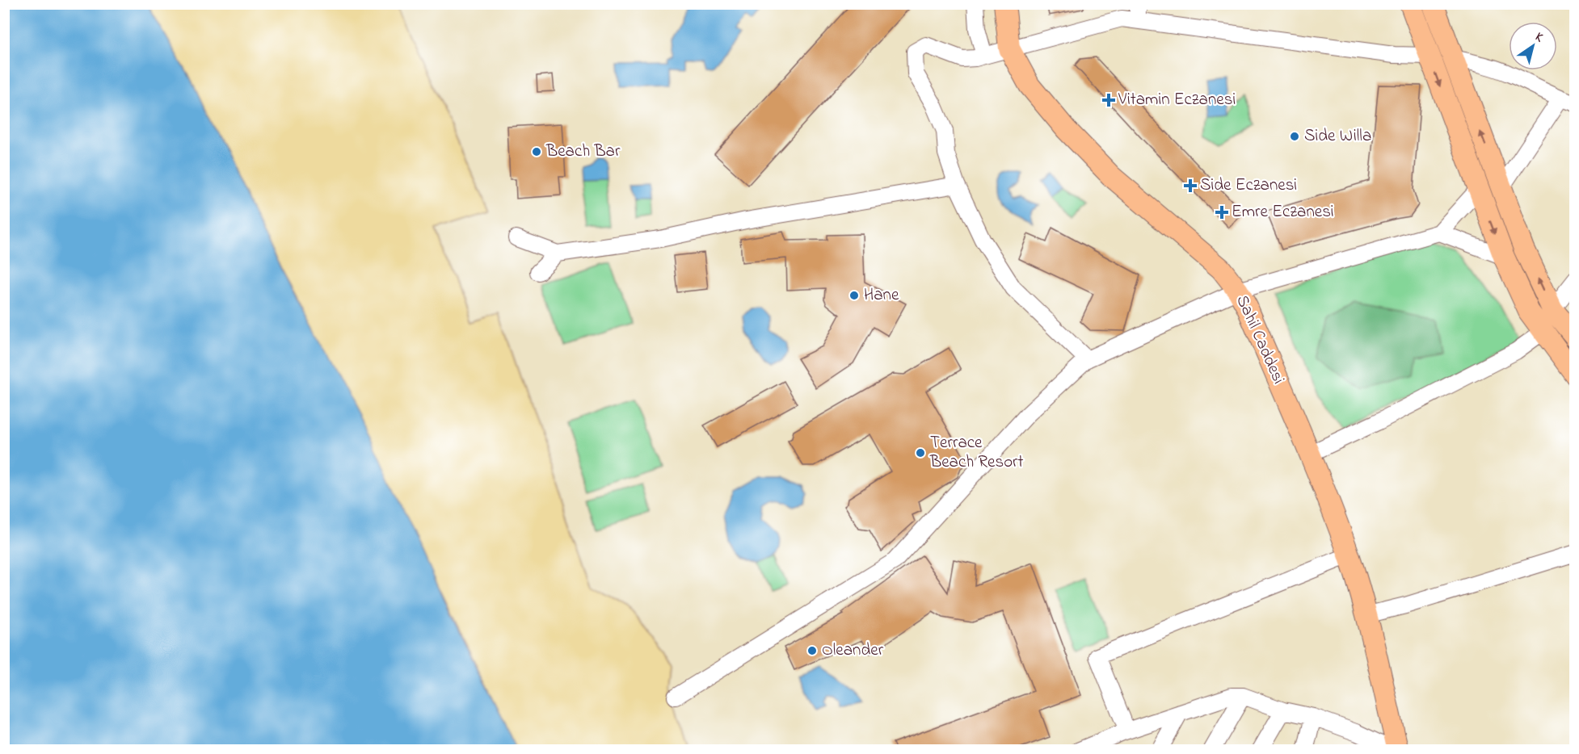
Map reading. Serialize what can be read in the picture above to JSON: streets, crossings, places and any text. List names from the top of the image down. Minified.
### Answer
{"streets":{"main road":["Sahil Caddesi"]},"places":{"health":["Vitamin Eczanesi","Side Eczanesi","Emre Eczanesi"],"other":["Side Willa","Beach Bar","Hane","Terrace Beach Resort","Oleander"]},"north":"top right"}
